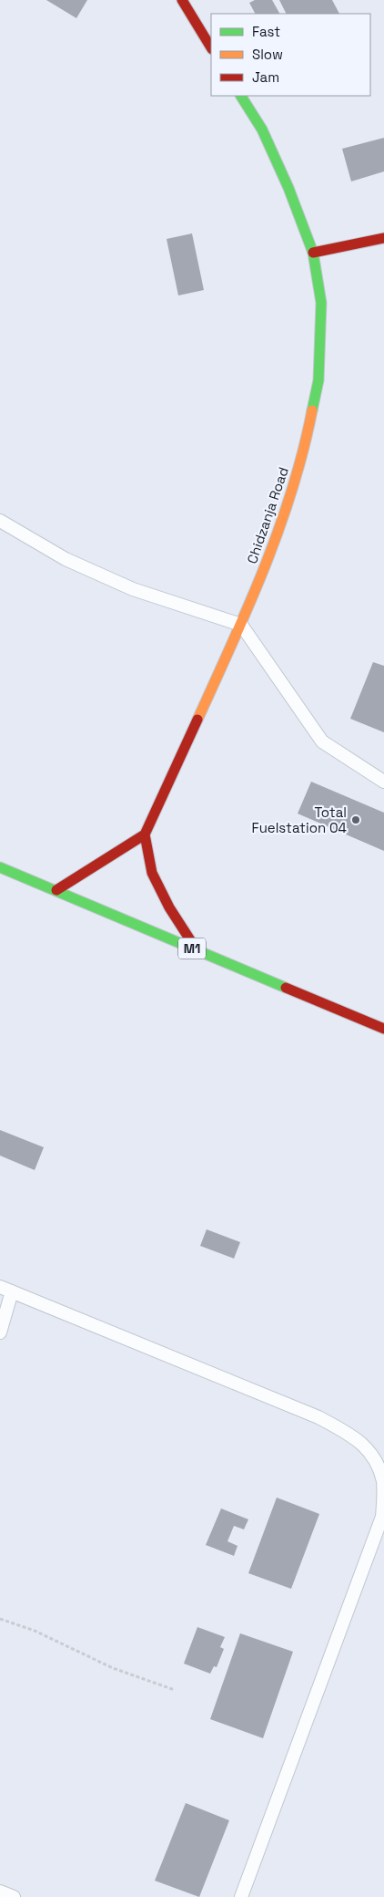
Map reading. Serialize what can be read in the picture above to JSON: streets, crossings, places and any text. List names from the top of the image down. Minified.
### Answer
{"streets":{"main road":["Chidzanja Road","M1"]},"places":["Total Fuelstation 04"],"legend":["Fast","Slow","Jam"]}
